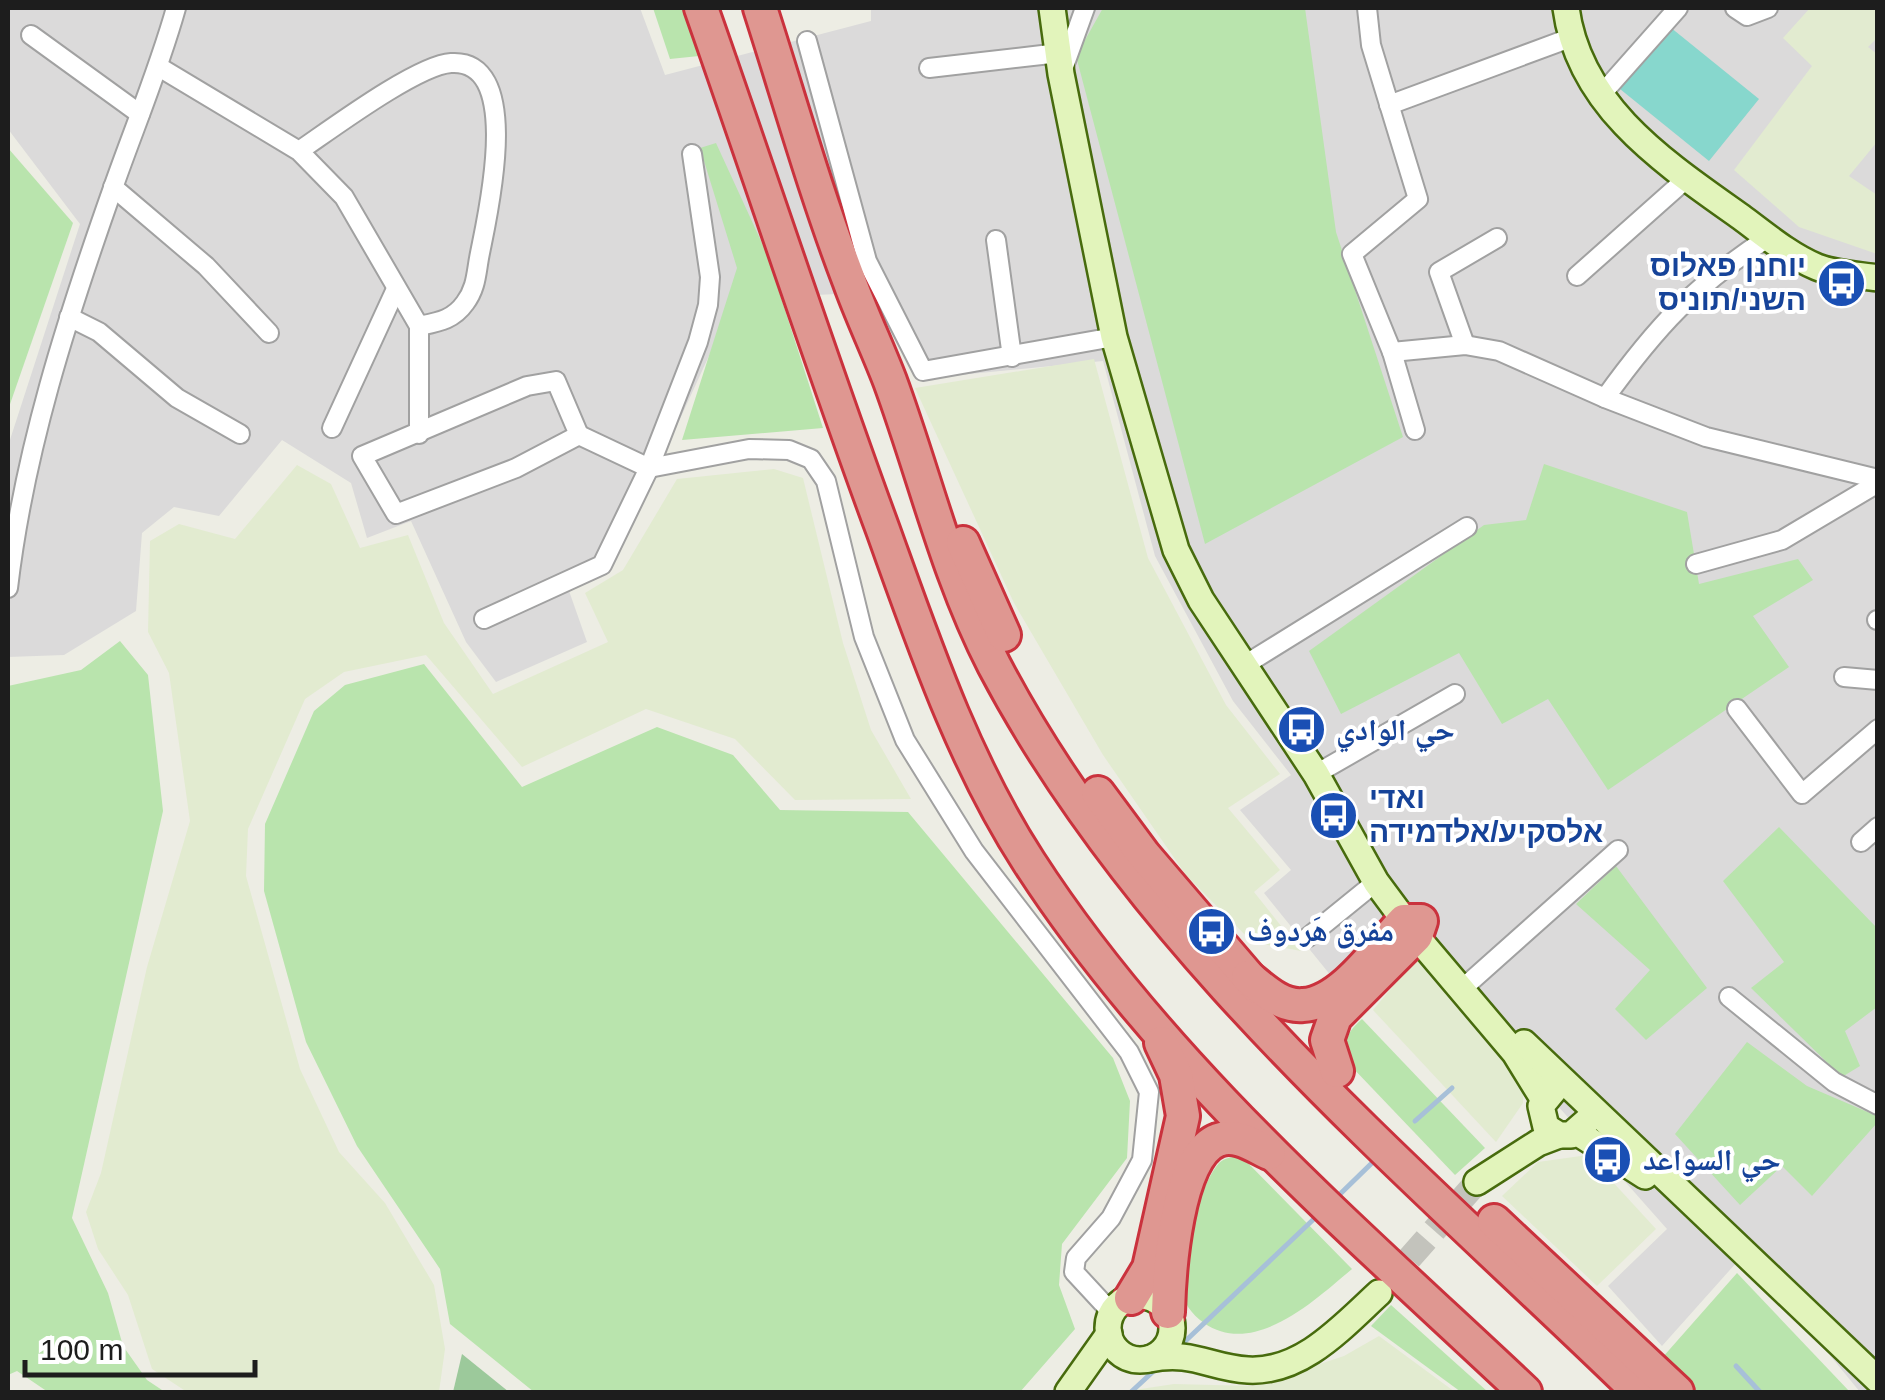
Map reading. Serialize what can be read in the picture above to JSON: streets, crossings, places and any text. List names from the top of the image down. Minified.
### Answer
{"places":{"bus stop":["יוחנן פאלוס השני/תוניס","حي الوادي","ואדי אלסקיע/אלדמידה","مفرق هَردوف","حي السواعد"]},"scale_bar":"100 m"}
